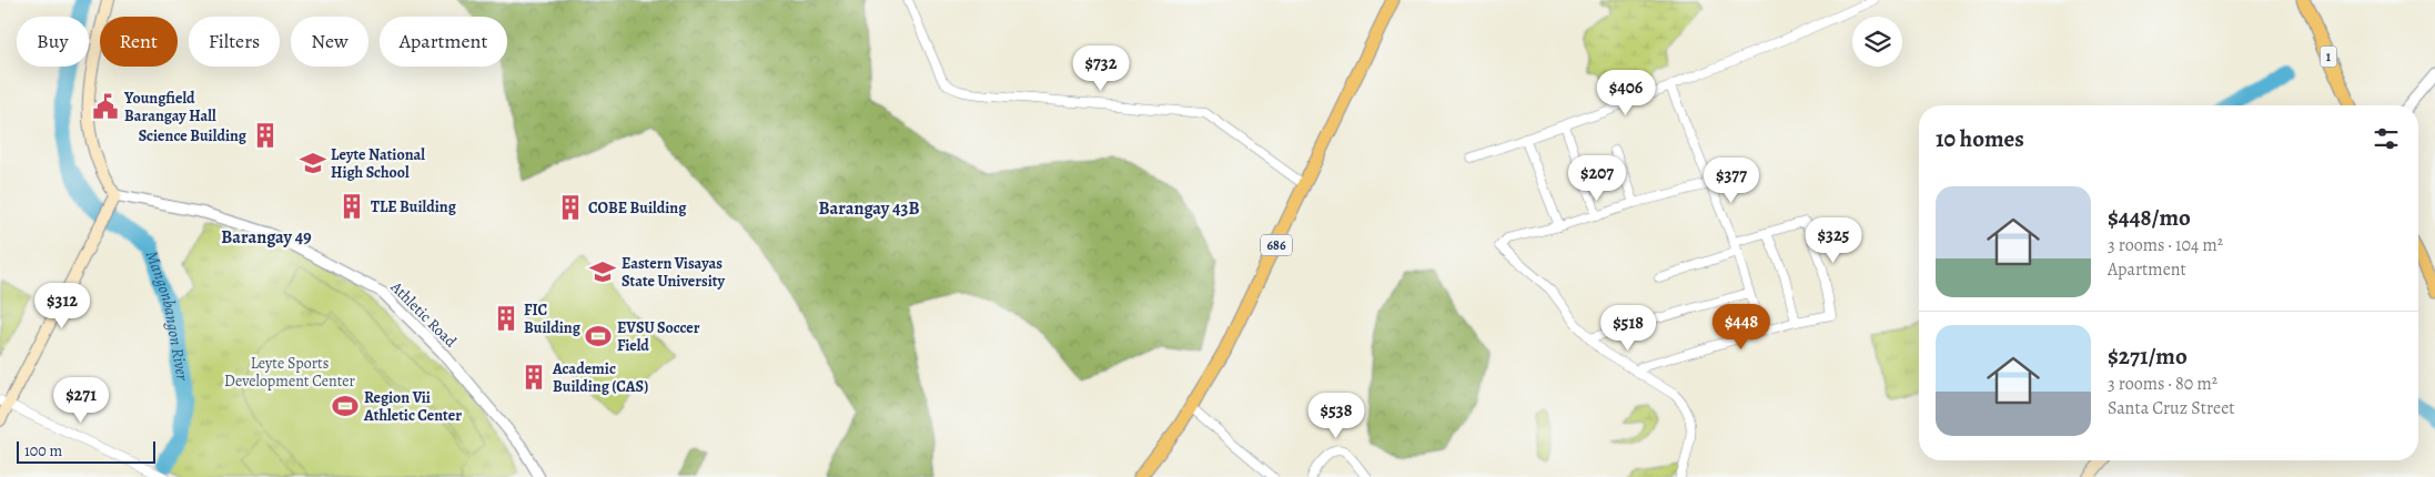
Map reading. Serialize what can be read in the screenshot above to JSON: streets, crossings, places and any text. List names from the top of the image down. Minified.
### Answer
{"streets":{"main road":["1","686"],"street":["Athletic Road"]},"districts":["Barangay 43B","Barangay 49"],"water":["Mangonbangon River"],"parks":["Leyte Sports Development Center"],"places":{"public building":["Youngfield Barangay Hall"],"building":["Science Building","TLE Building","COBE Building","FIC Building","Academic Building (CAS)"],"school or university":["Leyte National High School","Eastern Visayas State University"],"sports":["EVSU Soccer Field","Region Vii Athletic Center"]},"scale_bar":"100 m","page":{"chip":["Buy","Rent","Filters","New","Apartment"],"price":["$732","$406","$207","$377","$325","$312","$448","$518","$271","$538"],"heading":"10 homes","list":[{"name":"$448/mo","note":"3 rooms · 104 m² · Apartment"},{"name":"$271/mo","note":"3 rooms · 80 m² · Santa Cruz Street"}],"scale":"100 m"}}
